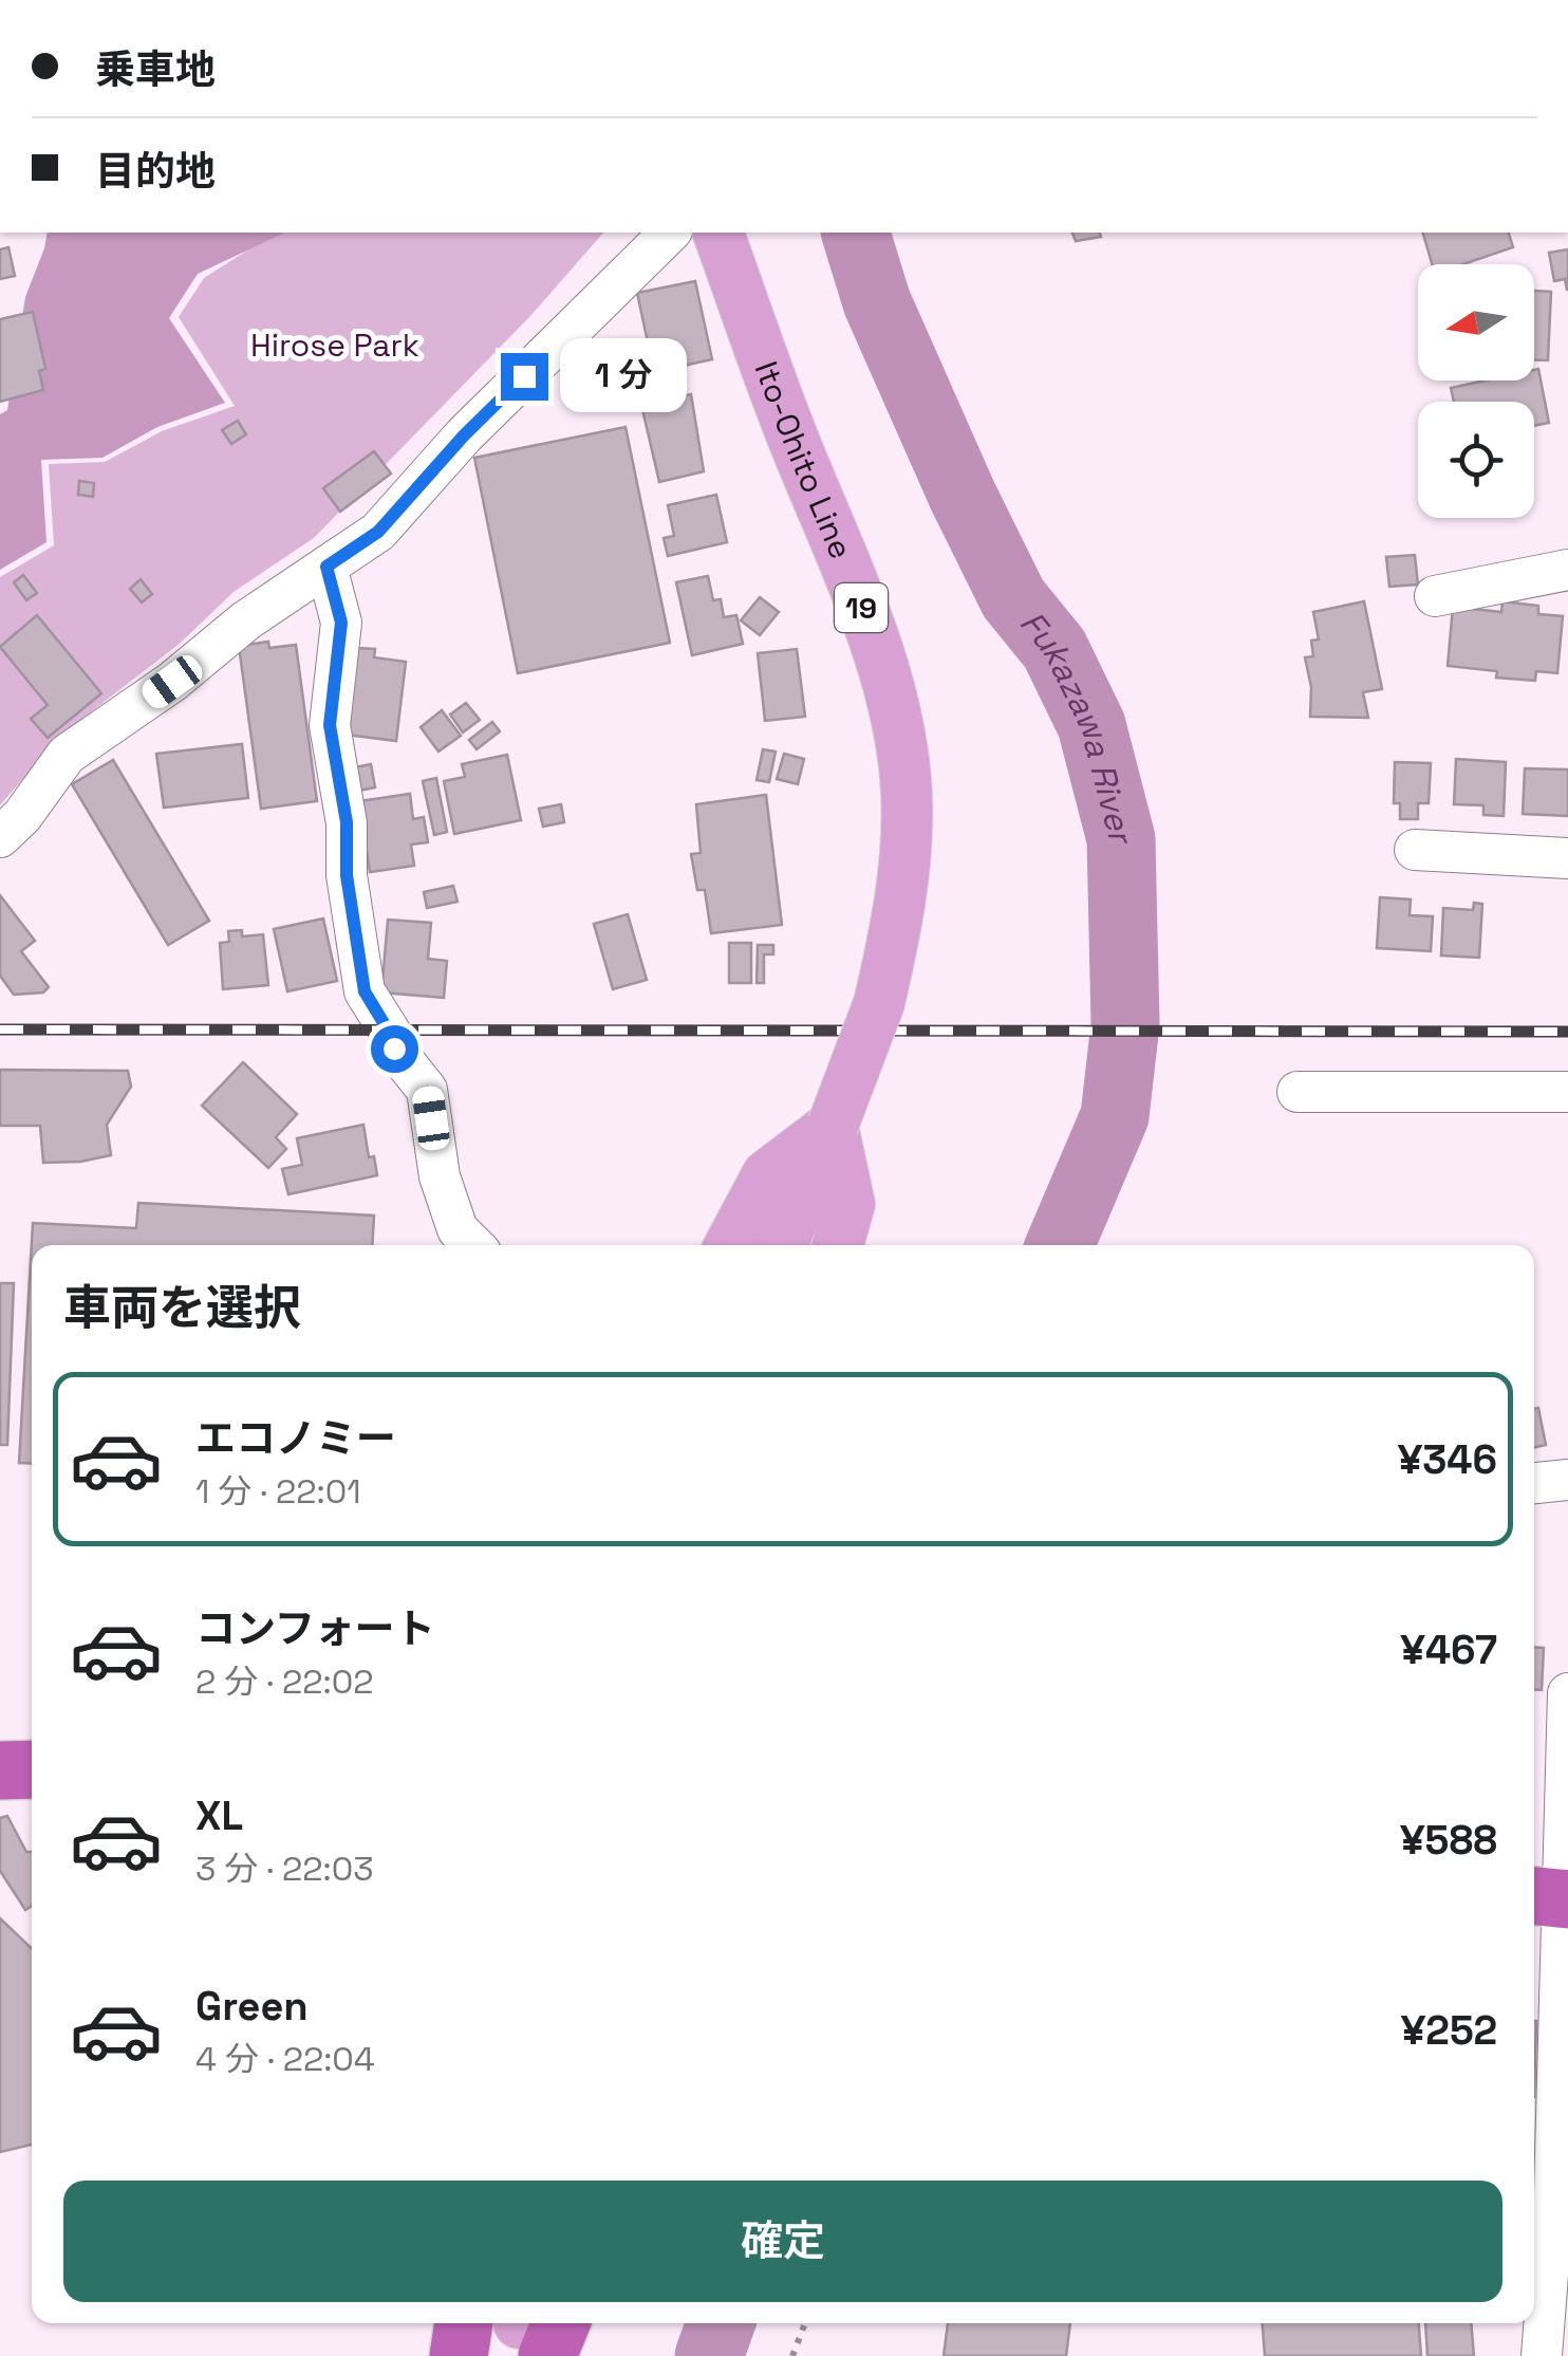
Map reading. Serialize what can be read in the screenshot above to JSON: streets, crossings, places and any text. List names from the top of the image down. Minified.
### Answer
{"streets":{"main road":["Ito-Ohito Line","19"]},"crossings":[["Ito-Ohito Line","19"]],"water":["Fukazawa River"],"parks":["Hirose Park"],"north":"left","page":{"banner":["乗車地","目的地"],"bubble":"1 分","heading":"車両を選択","list":[{"name":"エコノミー","note":"1 分 · 22:01","value":"¥346"},{"name":"コンフォート","note":"2 分 · 22:02","value":"¥467"},{"name":"XL","note":"3 分 · 22:03","value":"¥588"},{"name":"Green","note":"4 分 · 22:04","value":"¥252"}],"buttons":"確定"}}
